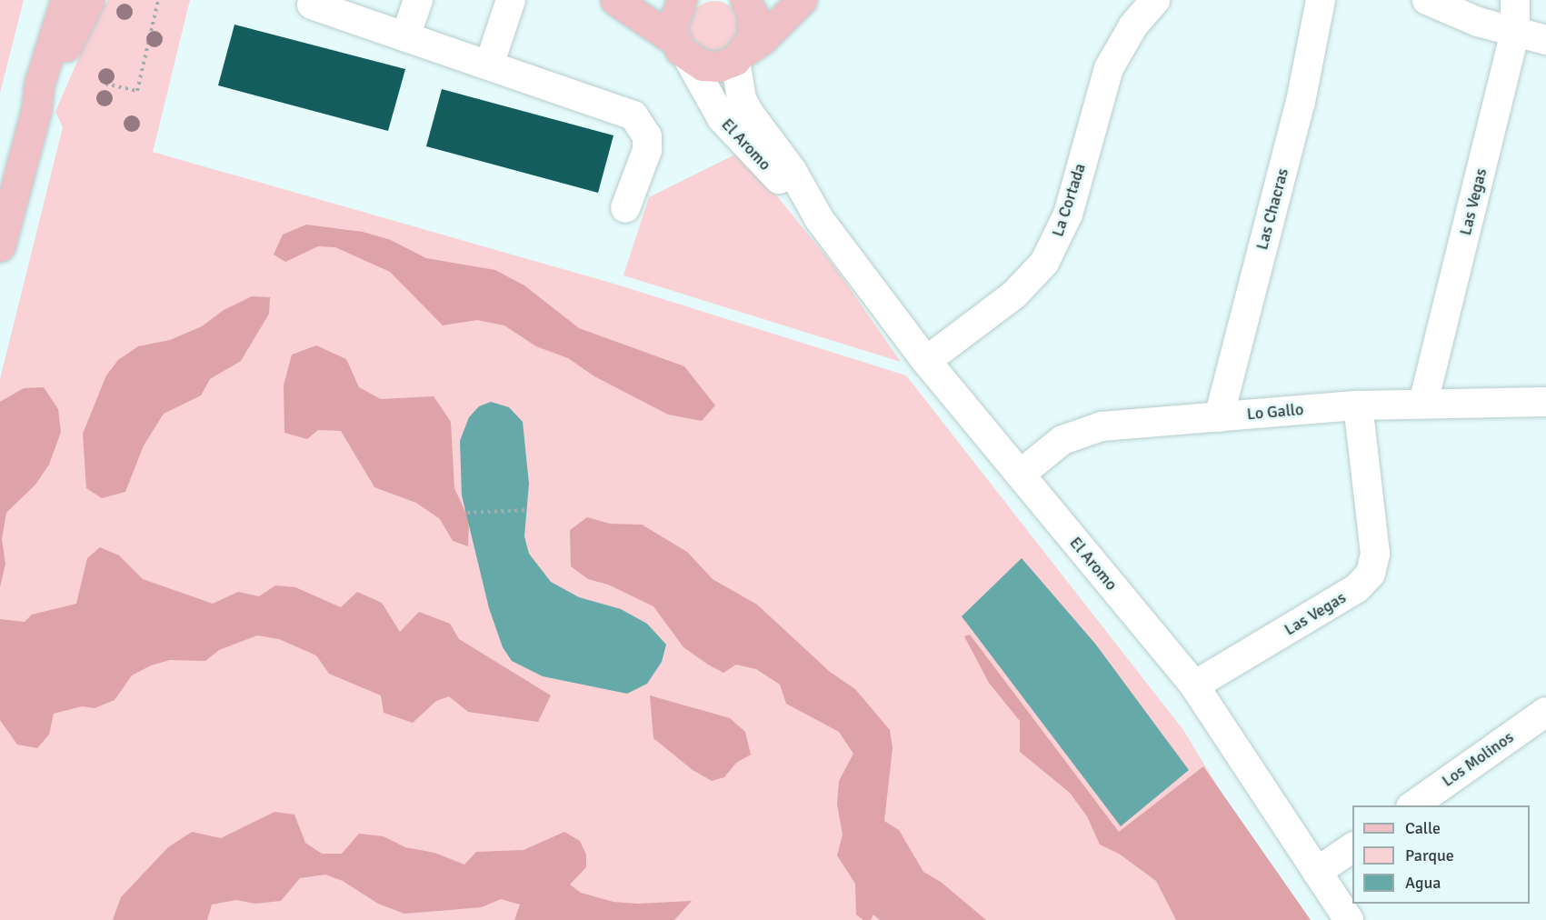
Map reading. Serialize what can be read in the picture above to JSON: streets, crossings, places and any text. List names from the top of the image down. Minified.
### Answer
{"streets":{"street":["El Aromo","La Cortada","Las Vegas","Las Chacras","Lo Gallo","Los Molinos"]},"crossings":[["El Aromo","La Cortada"],["El Aromo","Las Vegas"],["El Aromo","Lo Gallo"],["Las Vegas","Lo Gallo"],["Las Chacras","Lo Gallo"]],"legend":["Calle","Parque","Agua"]}
